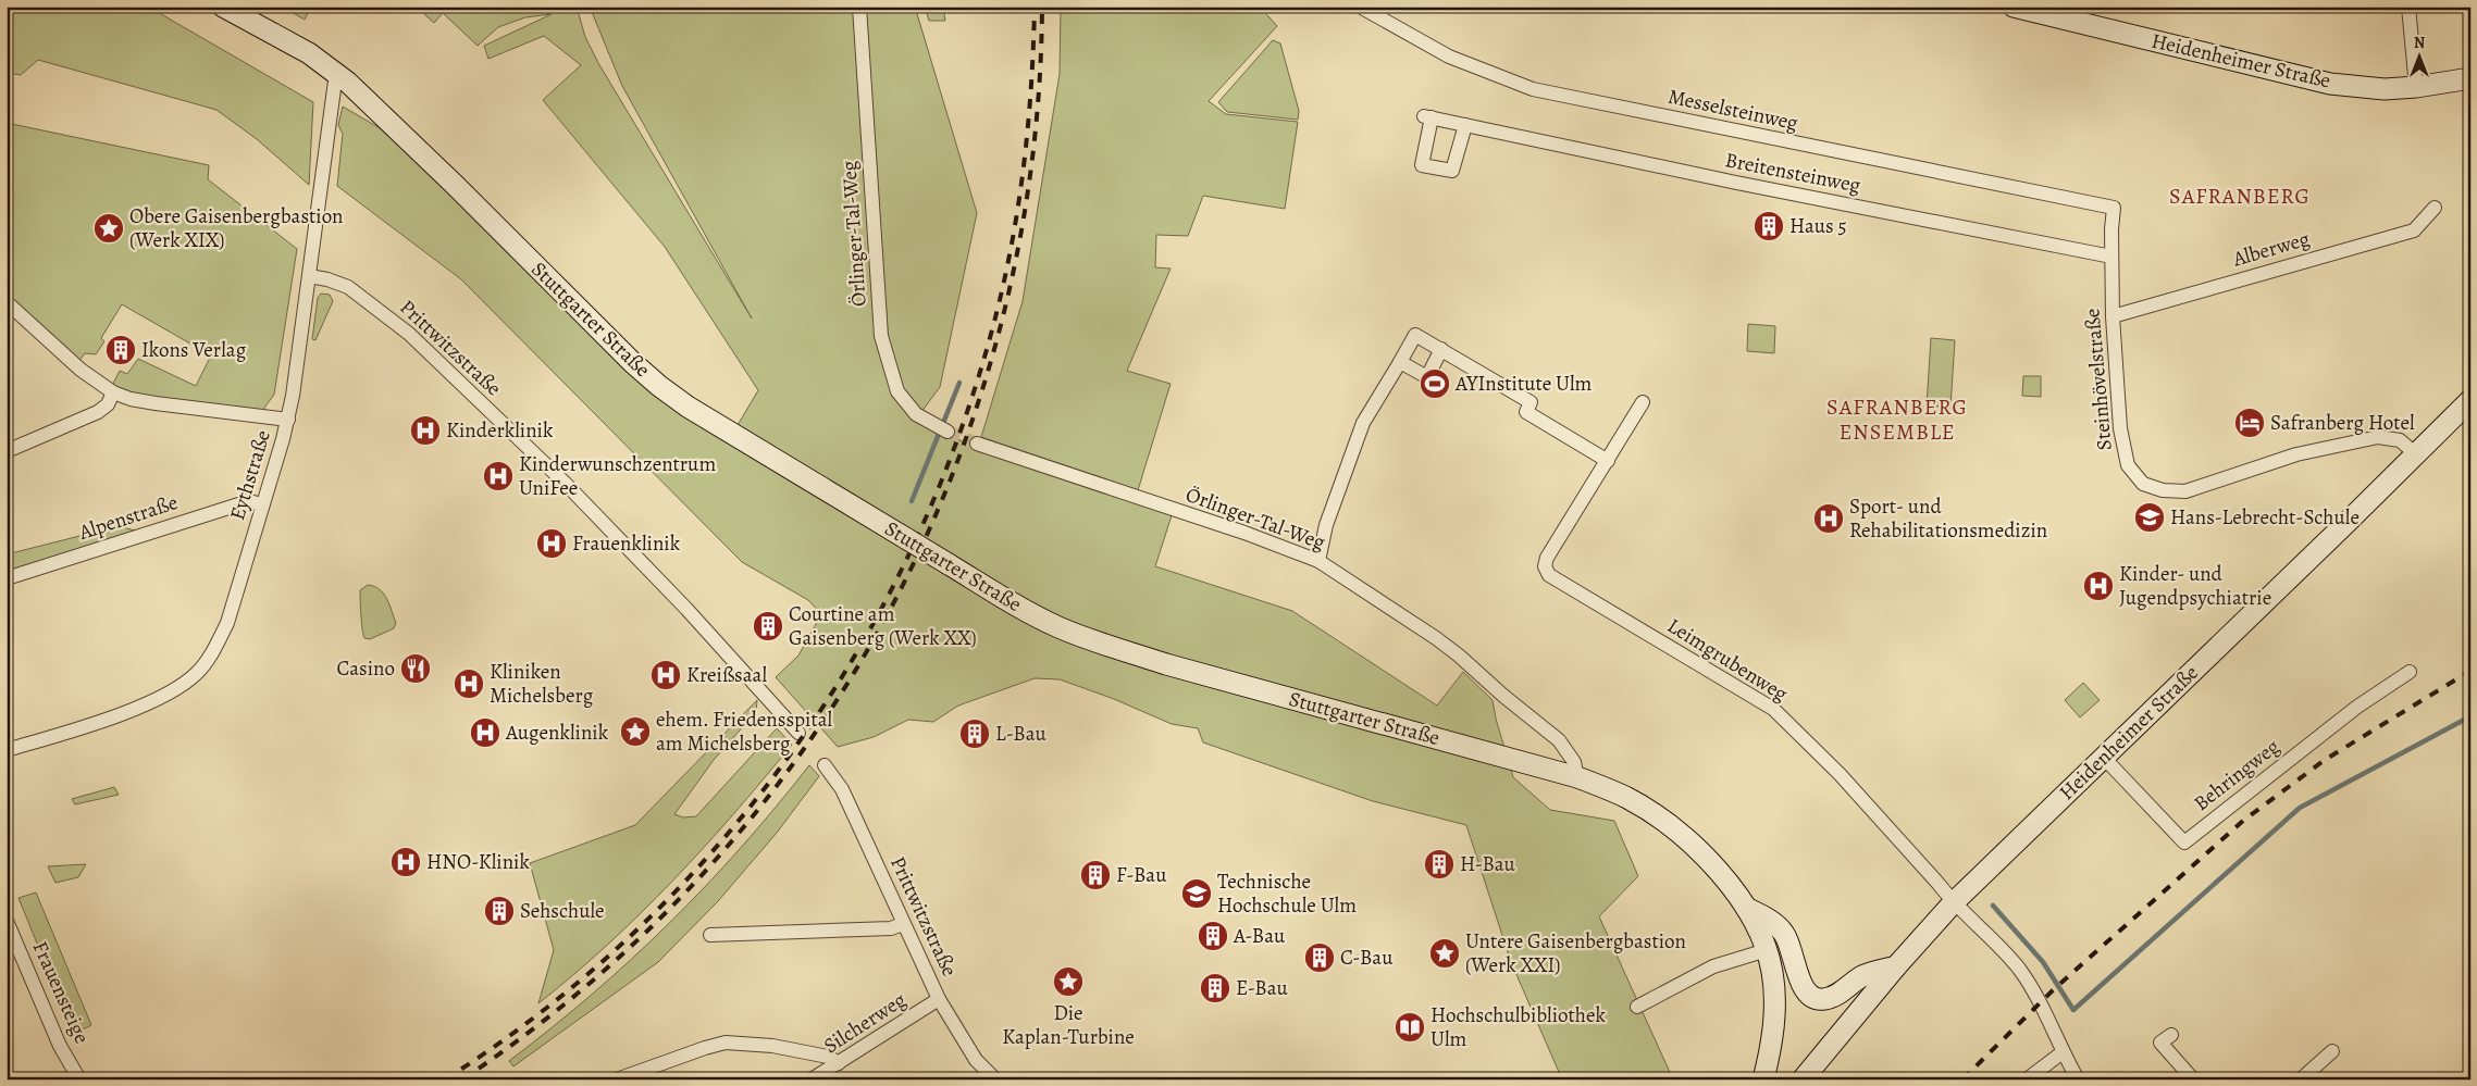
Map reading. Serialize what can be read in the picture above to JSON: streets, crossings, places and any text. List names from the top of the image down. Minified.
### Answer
{"streets":{"main road":["Heidenheimer Straße","Stuttgarter Straße"],"street":["Messelsteinweg","Breitensteinweg","Örlinger-Tal-Weg","Alberweg","Prittwitzstraße","Steinhövelstraße","Eythstraße","Alpenstraße","Leimgrubenweg","Behringweg","Frauensteige","Silcherweg"]},"crossings":[["Heidenheimer Straße","Steinhövelstraße"],["Heidenheimer Straße","Leimgrubenweg"],["Heidenheimer Straße","Behringweg"],["Messelsteinweg","Steinhövelstraße"],["Breitensteinweg","Steinhövelstraße"],["Örlinger-Tal-Weg","Stuttgarter Straße"],["Alberweg","Steinhövelstraße"],["Stuttgarter Straße","Eythstraße"],["Prittwitzstraße","Eythstraße"],["Prittwitzstraße","Silcherweg"],["Eythstraße","Alpenstraße"]],"districts":["SAFRANBERG","SAFRANBERG ENSEMBLE"],"places":{"building":["Haus 5","Ikons Verlag","Courtine am Gaisenberg (Werk XX)","L-Bau","H-Bau","F-Bau","Sehschule","A-Bau","C-Bau","E-Bau"],"place":["Obere Gaisenbergbastion (Werk XIX)","ehem. Friedensspital am Michelsberg","Untere Gaisenbergbastion (Werk XXI)","Die Kaplan-Turbine"],"sports":["AYInstitute Ulm"],"hotel":["Safranberg Hotel"],"hospital":["Kinderklinik","Kinderwunschzentrum UniFee","Sport- und Rehabilitationsmedizin","Frauenklinik","Kinder- und Jugendpsychiatrie","Kreißsaal","Kliniken Michelsberg","Augenklinik","HNO-Klinik"],"school or university":["Hans-Lebrecht-Schule","Technische Hochschule Ulm"],"restaurant":["Casino"],"library":["Hochschulbibliothek Ulm"]},"north":"top"}
